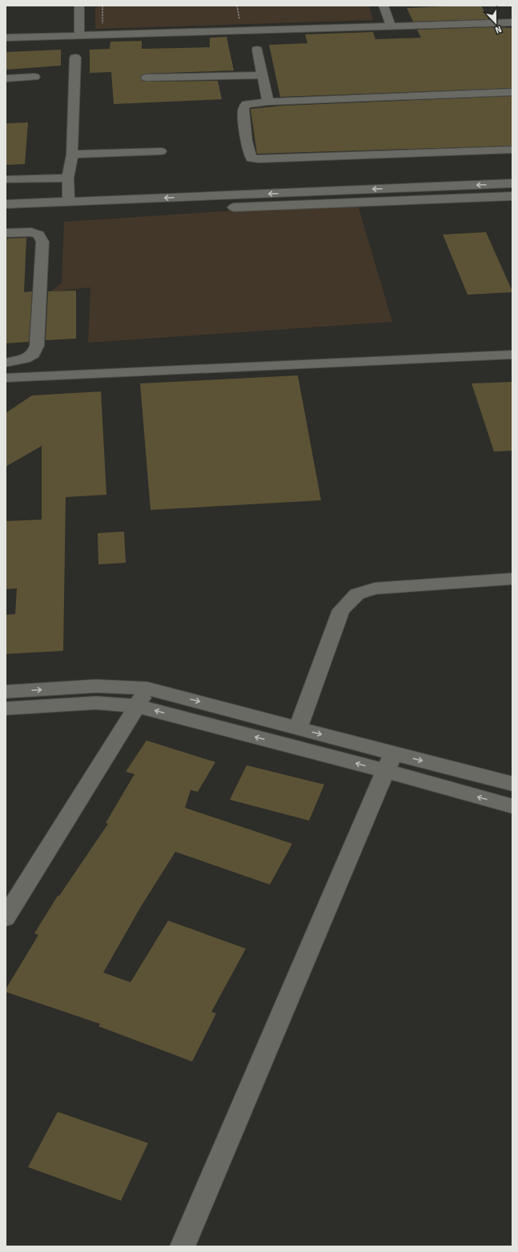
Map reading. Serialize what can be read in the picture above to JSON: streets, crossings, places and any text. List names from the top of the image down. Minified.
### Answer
{"north":"bottom"}
